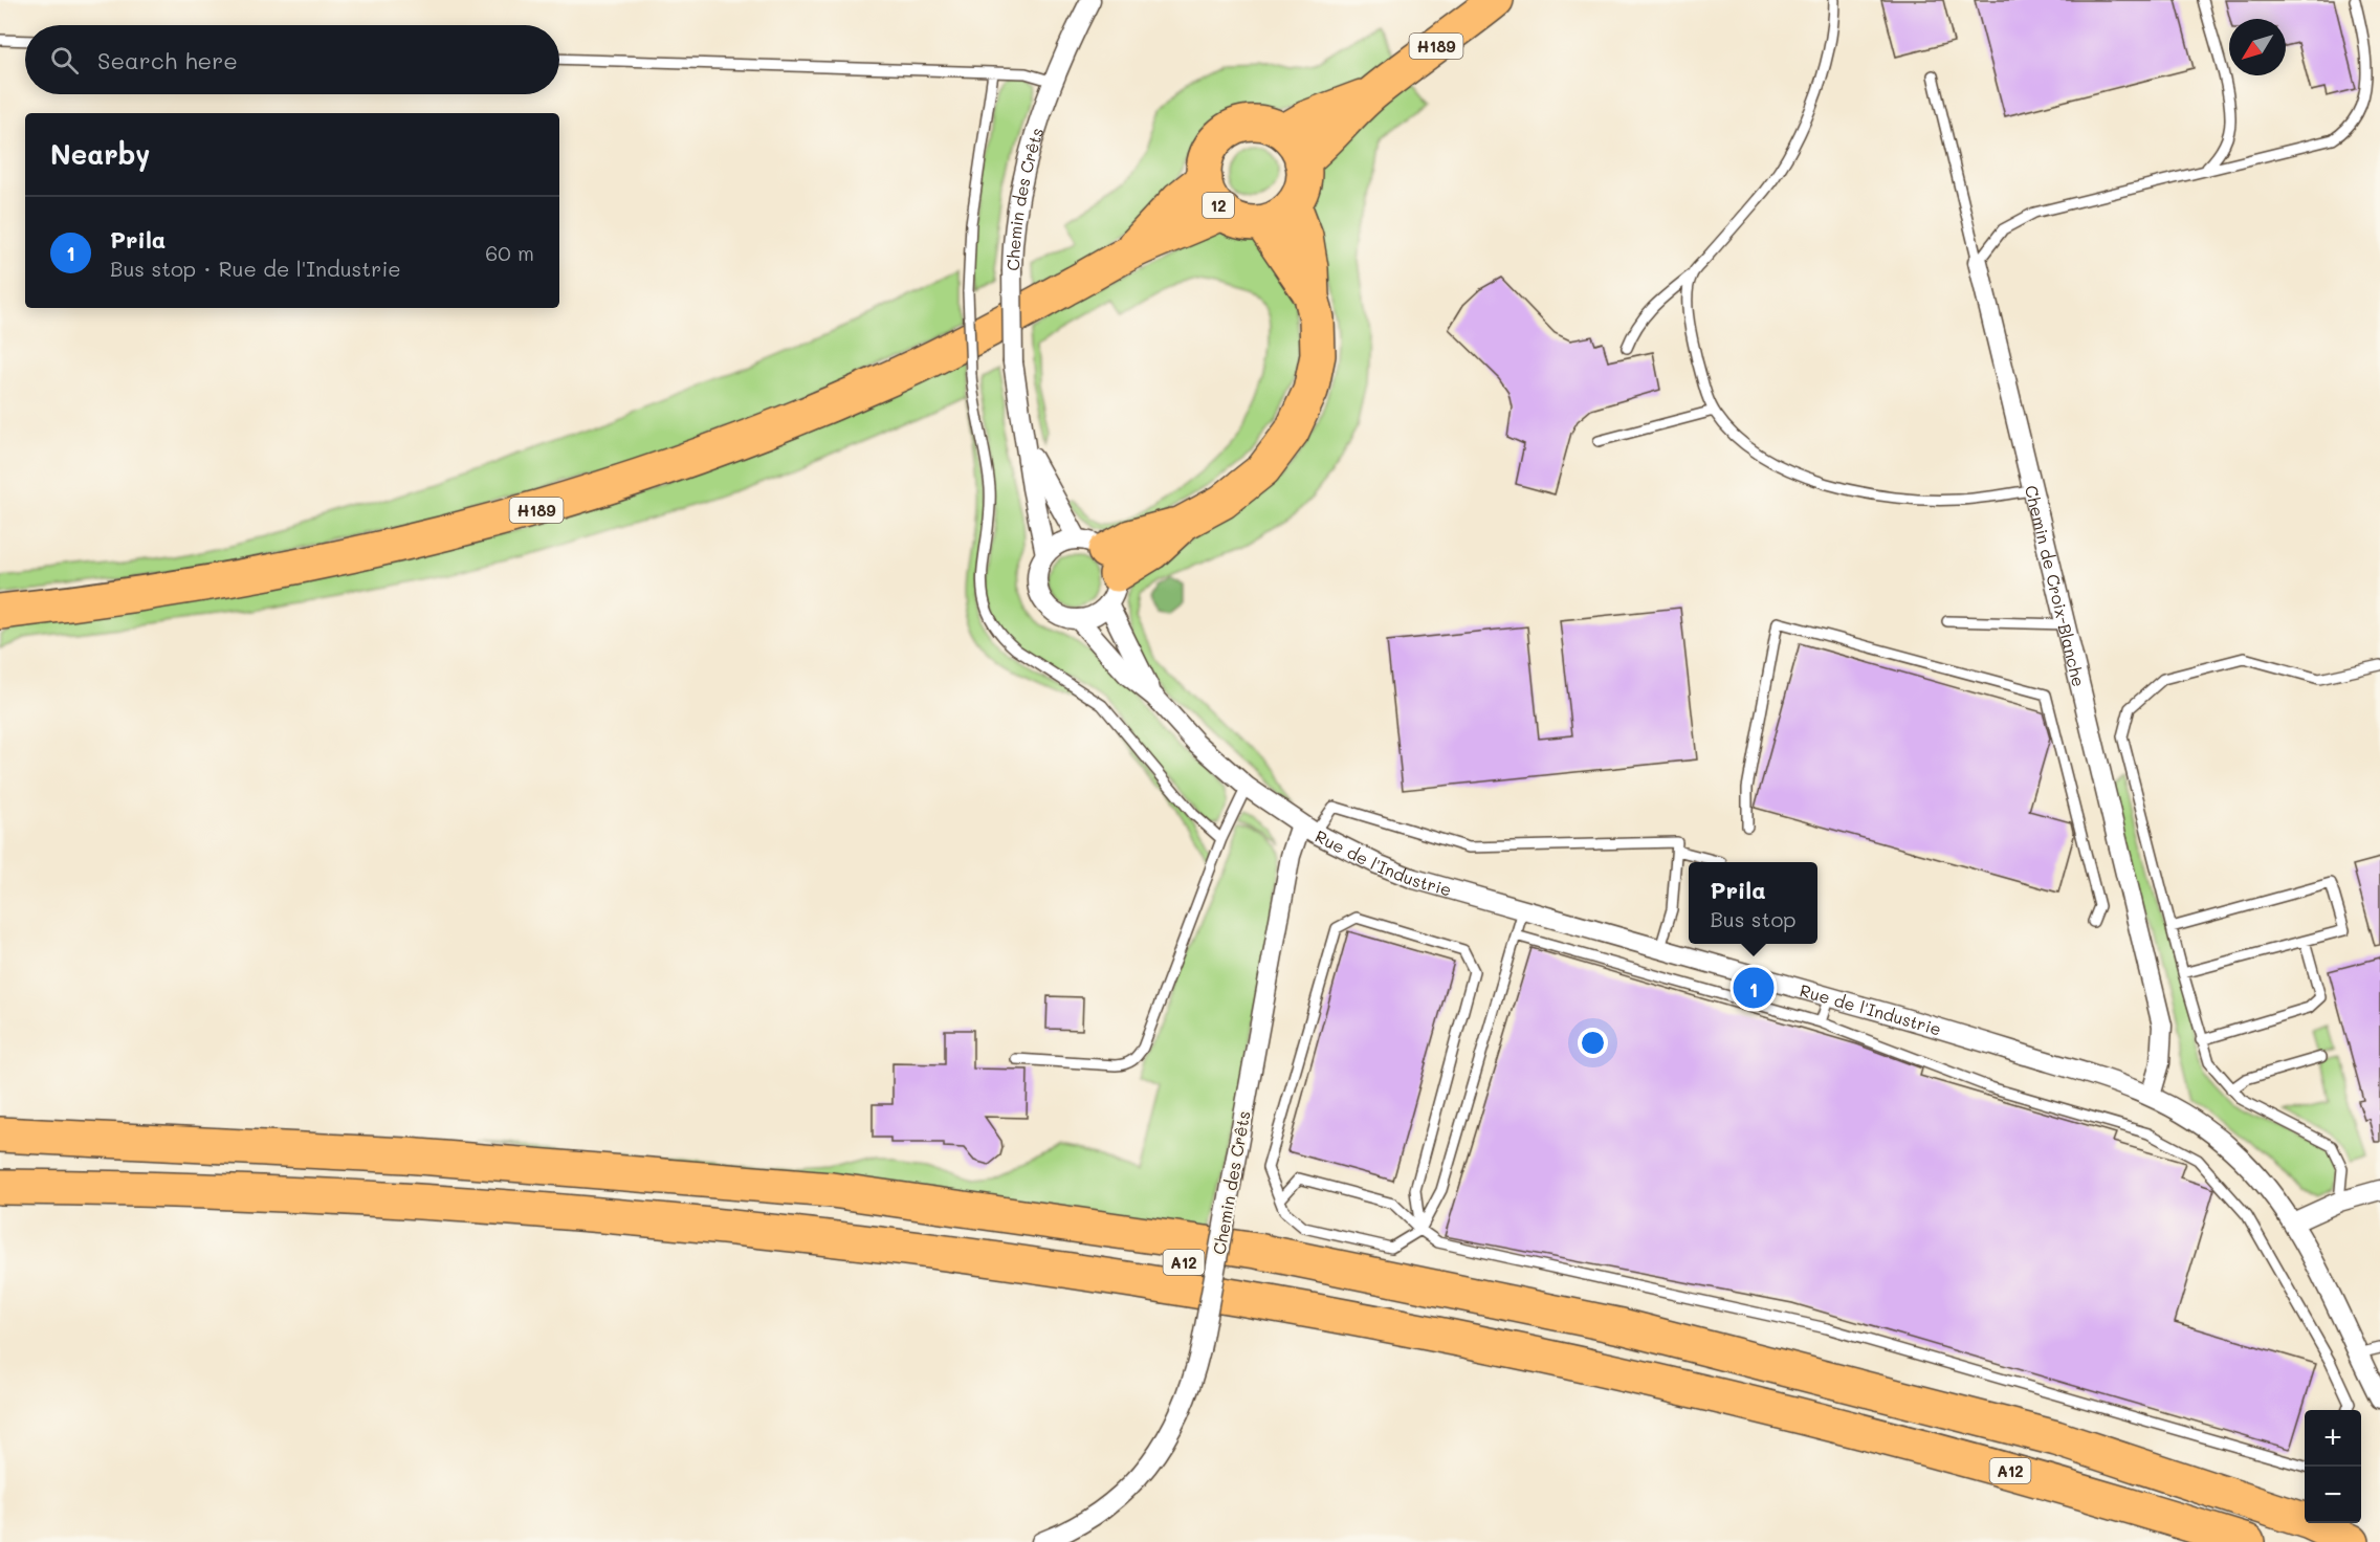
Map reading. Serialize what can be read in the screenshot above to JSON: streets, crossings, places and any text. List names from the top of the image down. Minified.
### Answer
{"streets":{"highway":["H189","12","A12"],"street":["Chemin des Crêts","Chemin de Croix-Blanche","Rue de l'Industrie"]},"crossings":[["H189","12"],["Chemin des Crêts","Rue de l'Industrie"],["Chemin de Croix-Blanche","Rue de l'Industrie"]],"north":"bottom left","page":{"search":"Search here","heading":"Nearby","list":[{"mark":"1","name":"Prila","note":"Bus stop · Rue de l'Industrie","value":"60 m"}],"popup":["Prila","Bus stop"],"pins":"1","map_buttons":["+","−"]}}
